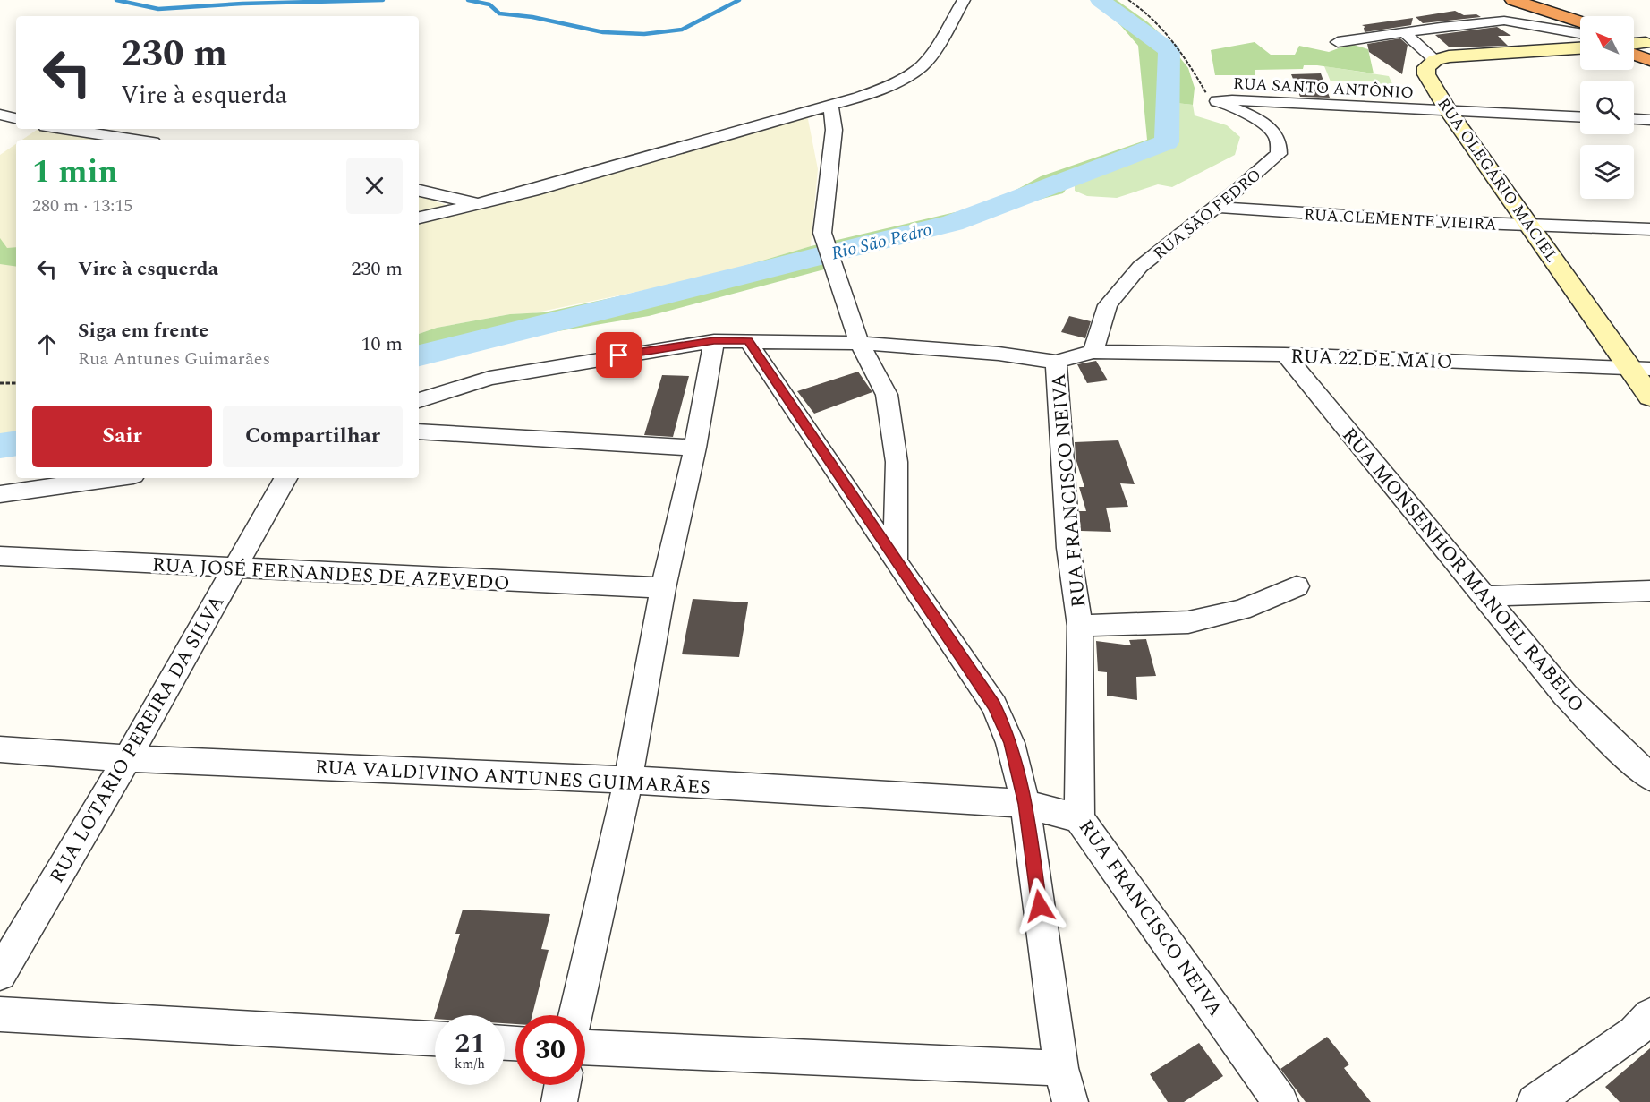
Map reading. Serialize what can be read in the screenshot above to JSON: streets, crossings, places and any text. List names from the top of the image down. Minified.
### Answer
{"streets":{"street":["RUA SANTO ANTÔNIO","RUA OLEGÁRIO MACIEL","RUA SÃO PEDRO","RUA CLEMENTE VIEIRA","RUA 22 DE MAIO","RUA FRANCISCO NEIVA","RUA MONSENHOR MANOEL RABELO","RUA JOSÉ FERNANDES DE AZEVEDO","RUA LOTARIO PEREIRA DA SILVA","RUA VALDIVINO ANTUNES GUIMARÃES"]},"crossings":[["RUA SANTO ANTÔNIO","RUA OLEGÁRIO MACIEL"],["RUA OLEGÁRIO MACIEL","RUA CLEMENTE VIEIRA"],["RUA OLEGÁRIO MACIEL","RUA 22 DE MAIO"],["RUA SÃO PEDRO","RUA CLEMENTE VIEIRA"],["RUA SÃO PEDRO","RUA 22 DE MAIO"],["RUA 22 DE MAIO","RUA FRANCISCO NEIVA"],["RUA 22 DE MAIO","RUA MONSENHOR MANOEL RABELO"],["RUA FRANCISCO NEIVA","RUA VALDIVINO ANTUNES GUIMARÃES"],["RUA JOSÉ FERNANDES DE AZEVEDO","RUA LOTARIO PEREIRA DA SILVA"],["RUA LOTARIO PEREIRA DA SILVA","RUA VALDIVINO ANTUNES GUIMARÃES"]],"water":["Rio São Pedro"],"north":"top left","page":{"turn":["230 m","Vire à esquerda"],"heading":["1 min","280 m · 13:15"],"list":[{"name":"Vire à esquerda","value":"230 m"},{"name":"Siga em frente","note":"Rua Antunes Guimarães","value":"10 m"}],"buttons":["Sair","Compartilhar"],"speed":"21 km/h","limit":"30"}}
